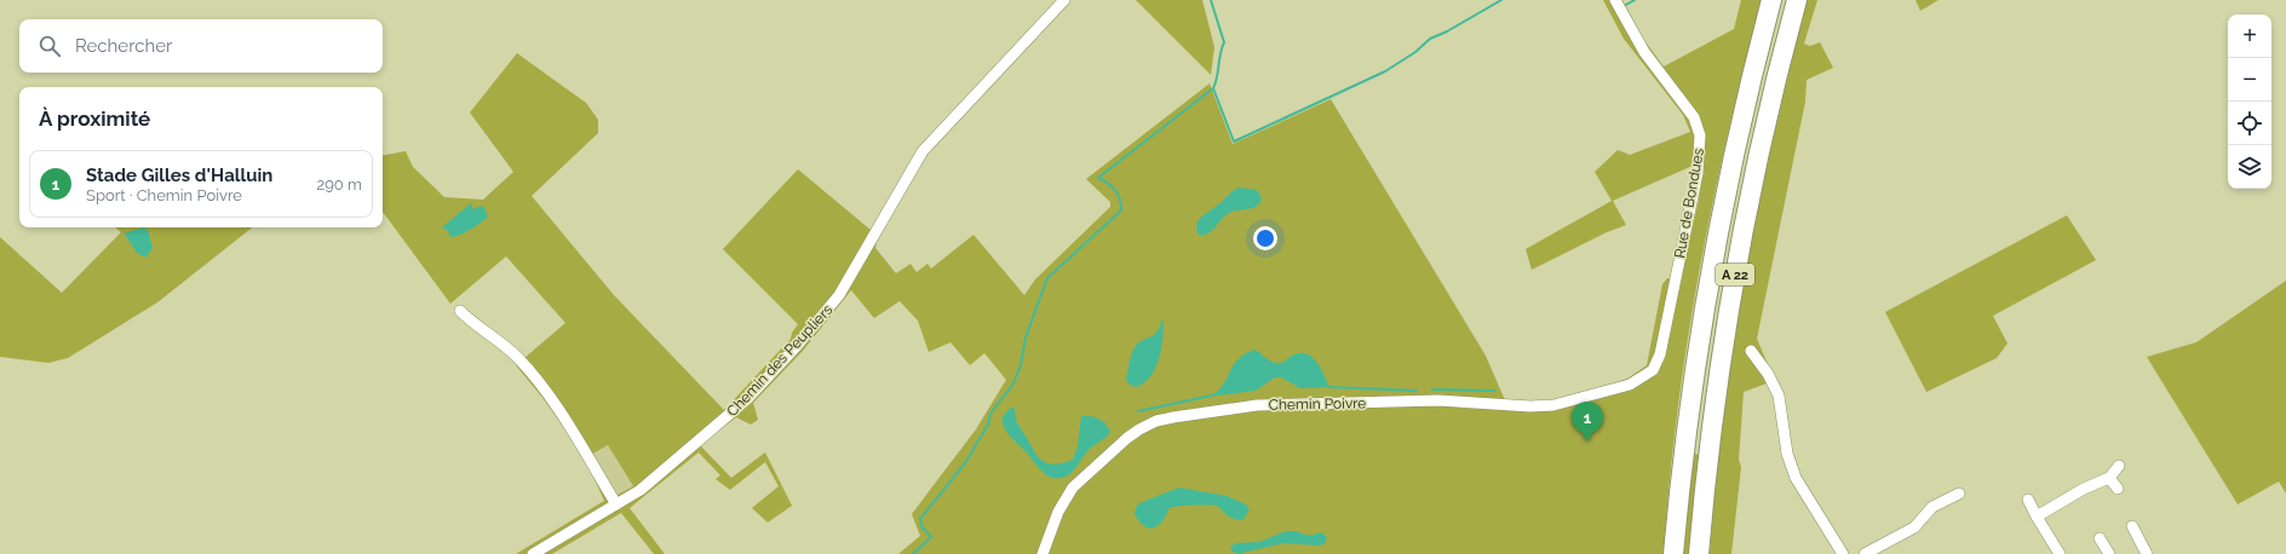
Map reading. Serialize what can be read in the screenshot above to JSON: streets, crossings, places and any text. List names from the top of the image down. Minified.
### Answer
{"streets":{"highway":["A 22"],"street":["Rue de Bondues","Chemin des Peupliers","Chemin Poivre"]},"crossings":[["Rue de Bondues","Chemin Poivre"]],"page":{"map_buttons":["+","−"],"search":"Rechercher","heading":"À proximité","list":[{"mark":"1","name":"Stade Gilles d'Halluin","note":"Sport · Chemin Poivre","value":"290 m"}],"pins":"1"}}
